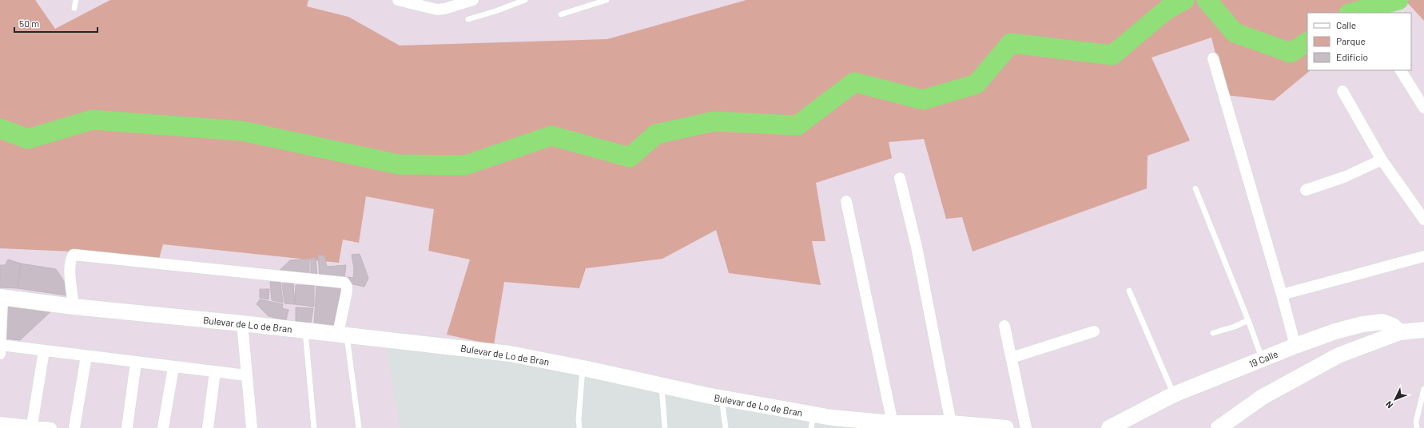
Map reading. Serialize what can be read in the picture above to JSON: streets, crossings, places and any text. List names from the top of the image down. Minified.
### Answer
{"streets":{"street":["Bulevar de Lo de Bran","19 Calle"]},"legend":["Calle","Parque","Edificio"],"scale_bar":"50 m","north":"bottom left"}
